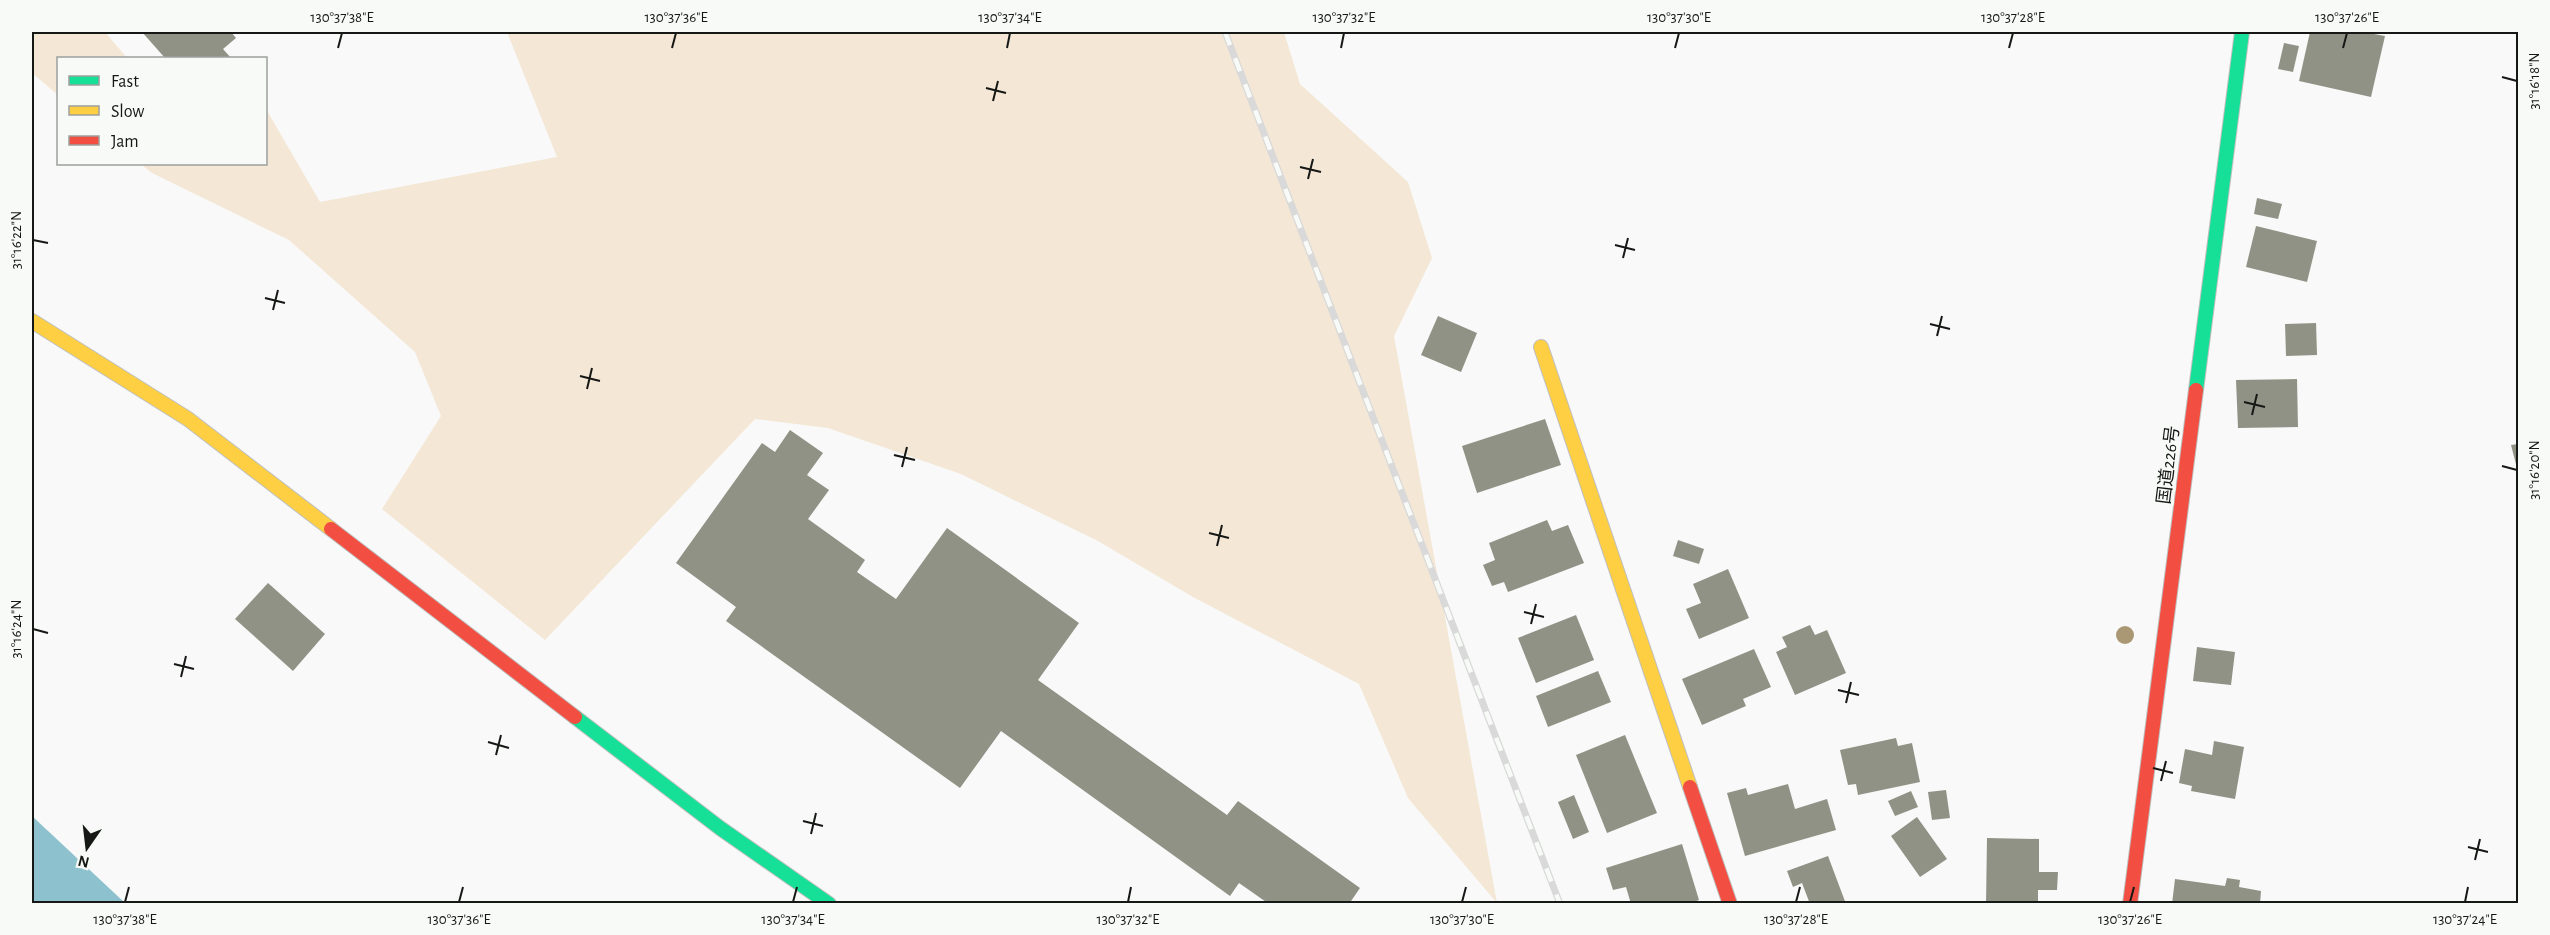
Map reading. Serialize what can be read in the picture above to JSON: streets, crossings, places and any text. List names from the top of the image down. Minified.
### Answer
{"streets":{"main road":["国道226号"]},"legend":["Fast","Slow","Jam"],"north":"bottom","coordinates":["130°37'38\"E","130°37'36\"E","130°37'34\"E","130°37'32\"E","130°37'30\"E","130°37'28\"E","130°37'26\"E","31°16'18\"N","31°16'22\"N","31°16'20\"N","31°16'24\"N","130°37'24\"E"]}
